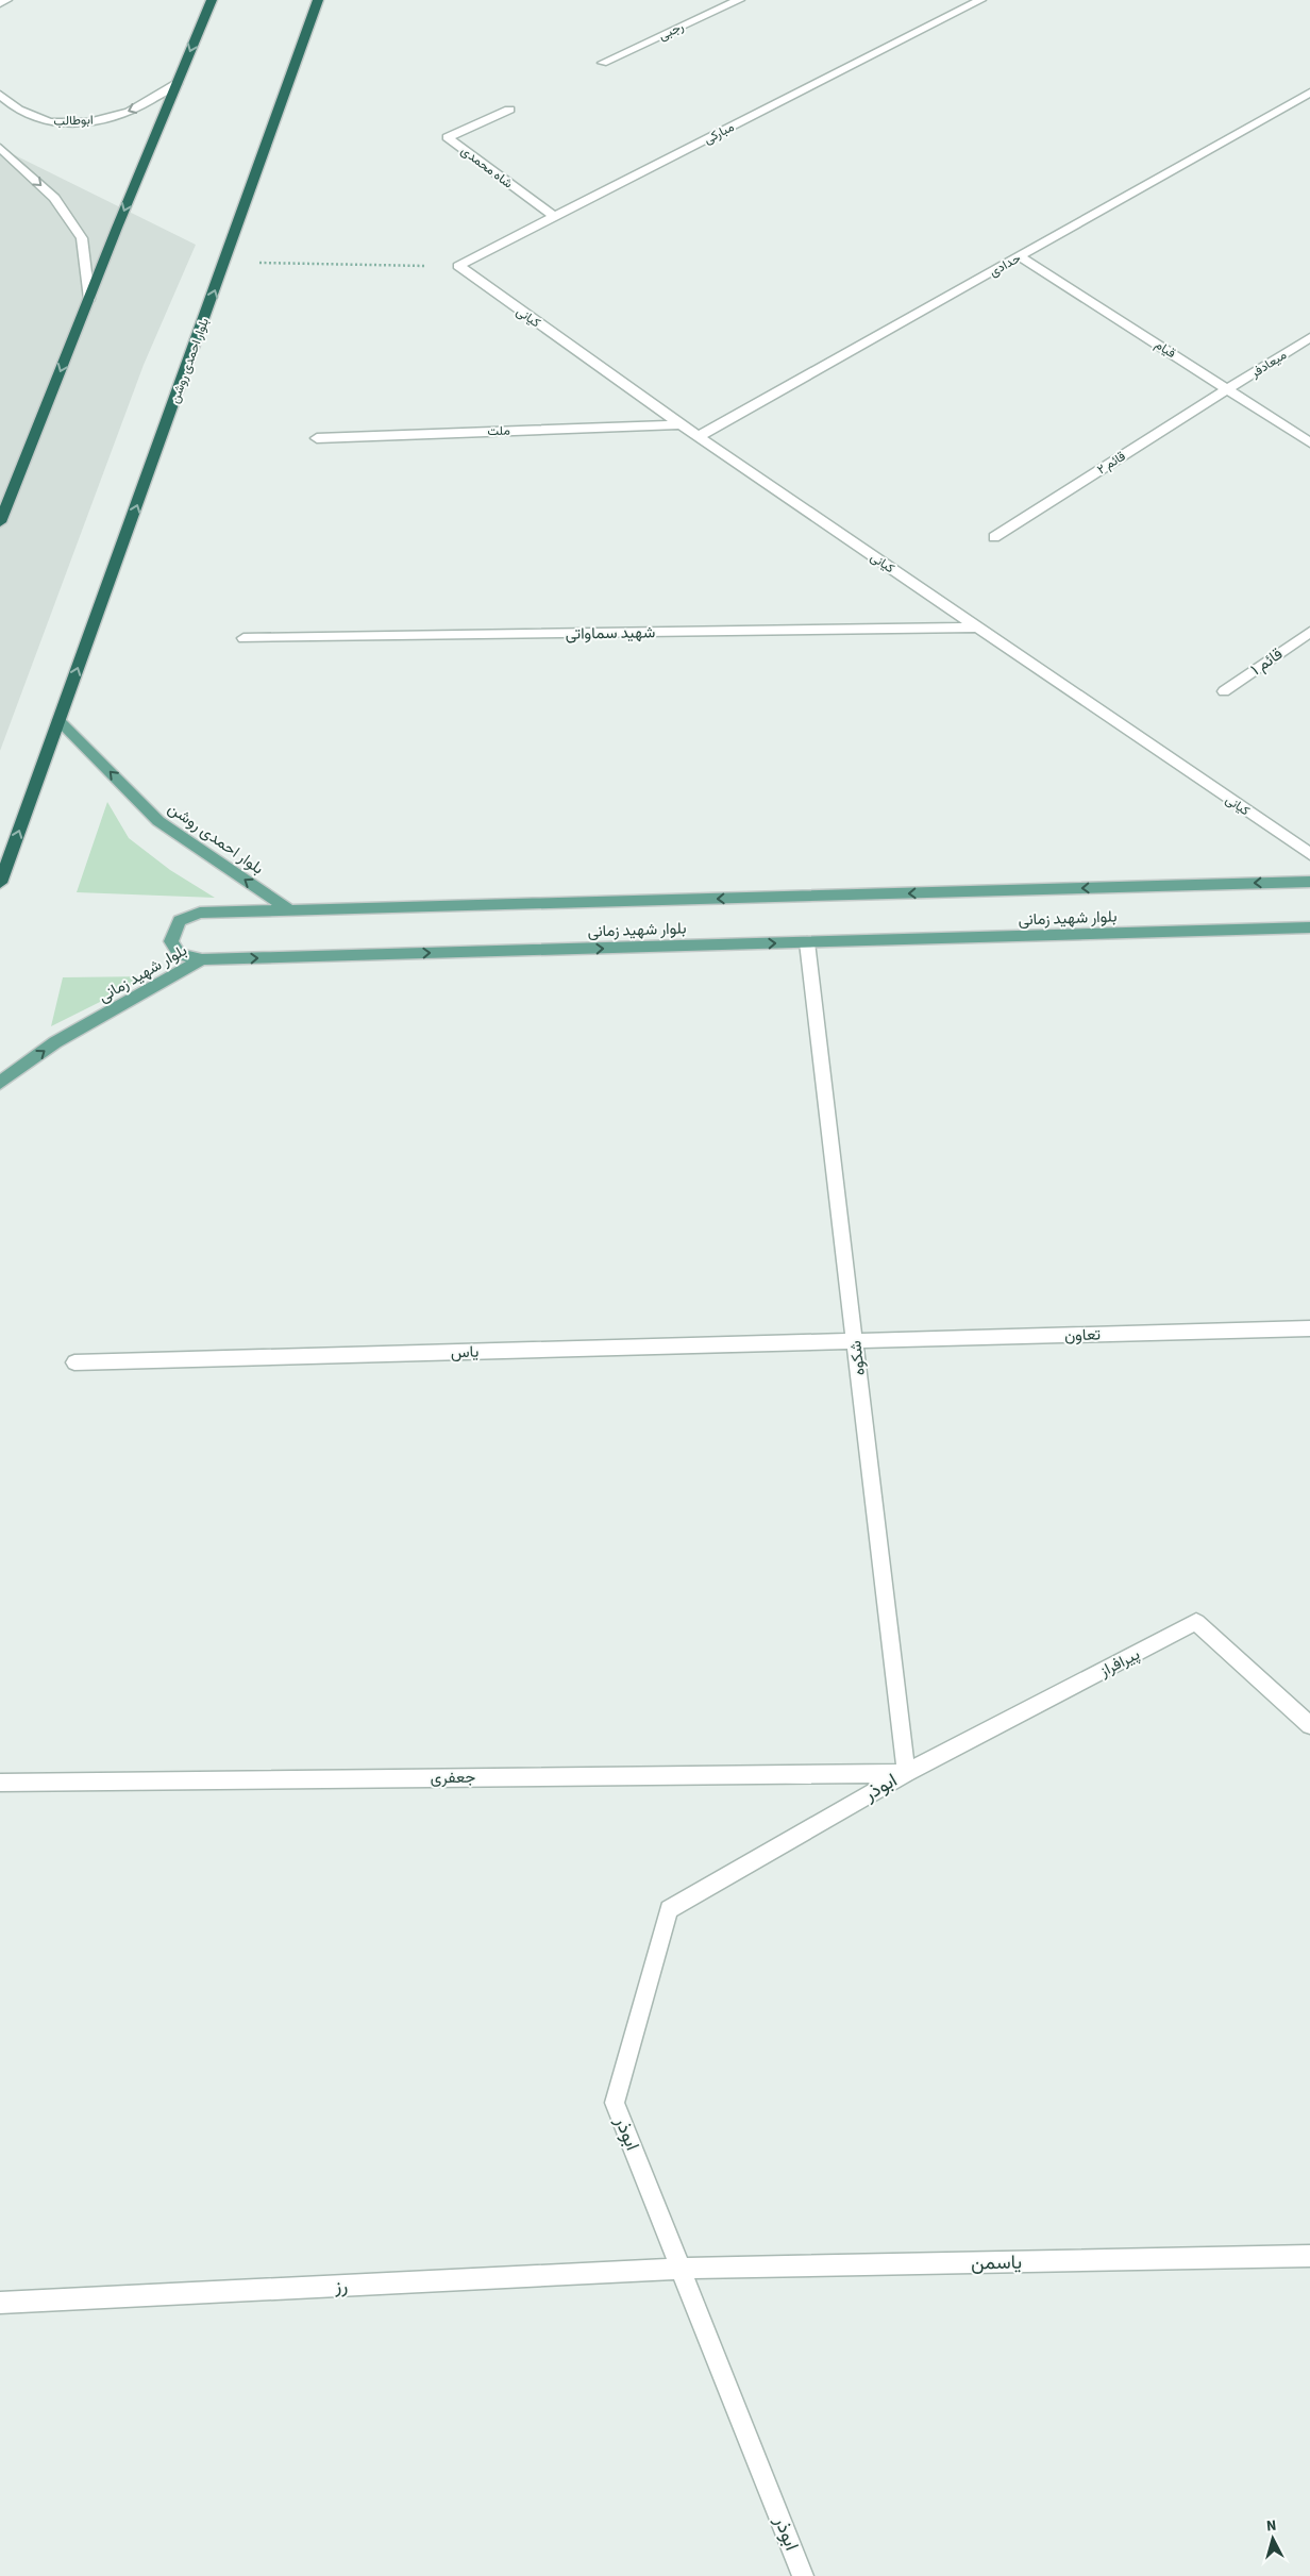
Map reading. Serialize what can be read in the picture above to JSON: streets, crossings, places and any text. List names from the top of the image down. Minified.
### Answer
{"streets":{"highway":["بلوار احمدی روشن"],"main road":["بلوار شهید زمانی"],"street":["رجبی","ابوطالب","مبارکی","شاه محمدی","حدادی","کیانی","قیام","میعادفر","ملت","قائم ۲","شهید سماواتی","قائم ۱","تعاون","یاس","شکوه","پیرافراز","جعفری","ابوذر","یاسمن","رز"]},"crossings":[["مبارکی","شاه محمدی"],["مبارکی","کیانی"],["حدادی","کیانی"],["حدادی","قیام"],["کیانی","ملت"],["کیانی","شهید سماواتی"],["قیام","میعادفر"],["قیام","قائم ۲"],["بلوار احمدی روشن","بلوار شهید زمانی"],["میعادفر","قائم ۲"],["بلوار شهید زمانی","شکوه"],["تعاون","یاس"],["تعاون","شکوه"],["یاس","شکوه"],["شکوه","پیرافراز"],["شکوه","جعفری"],["شکوه","ابوذر"],["پیرافراز","جعفری"],["پیرافراز","ابوذر"],["جعفری","ابوذر"],["ابوذر","یاسمن"],["ابوذر","رز"],["یاسمن","رز"]],"one_way":["ابوطالب"],"north":"top"}
